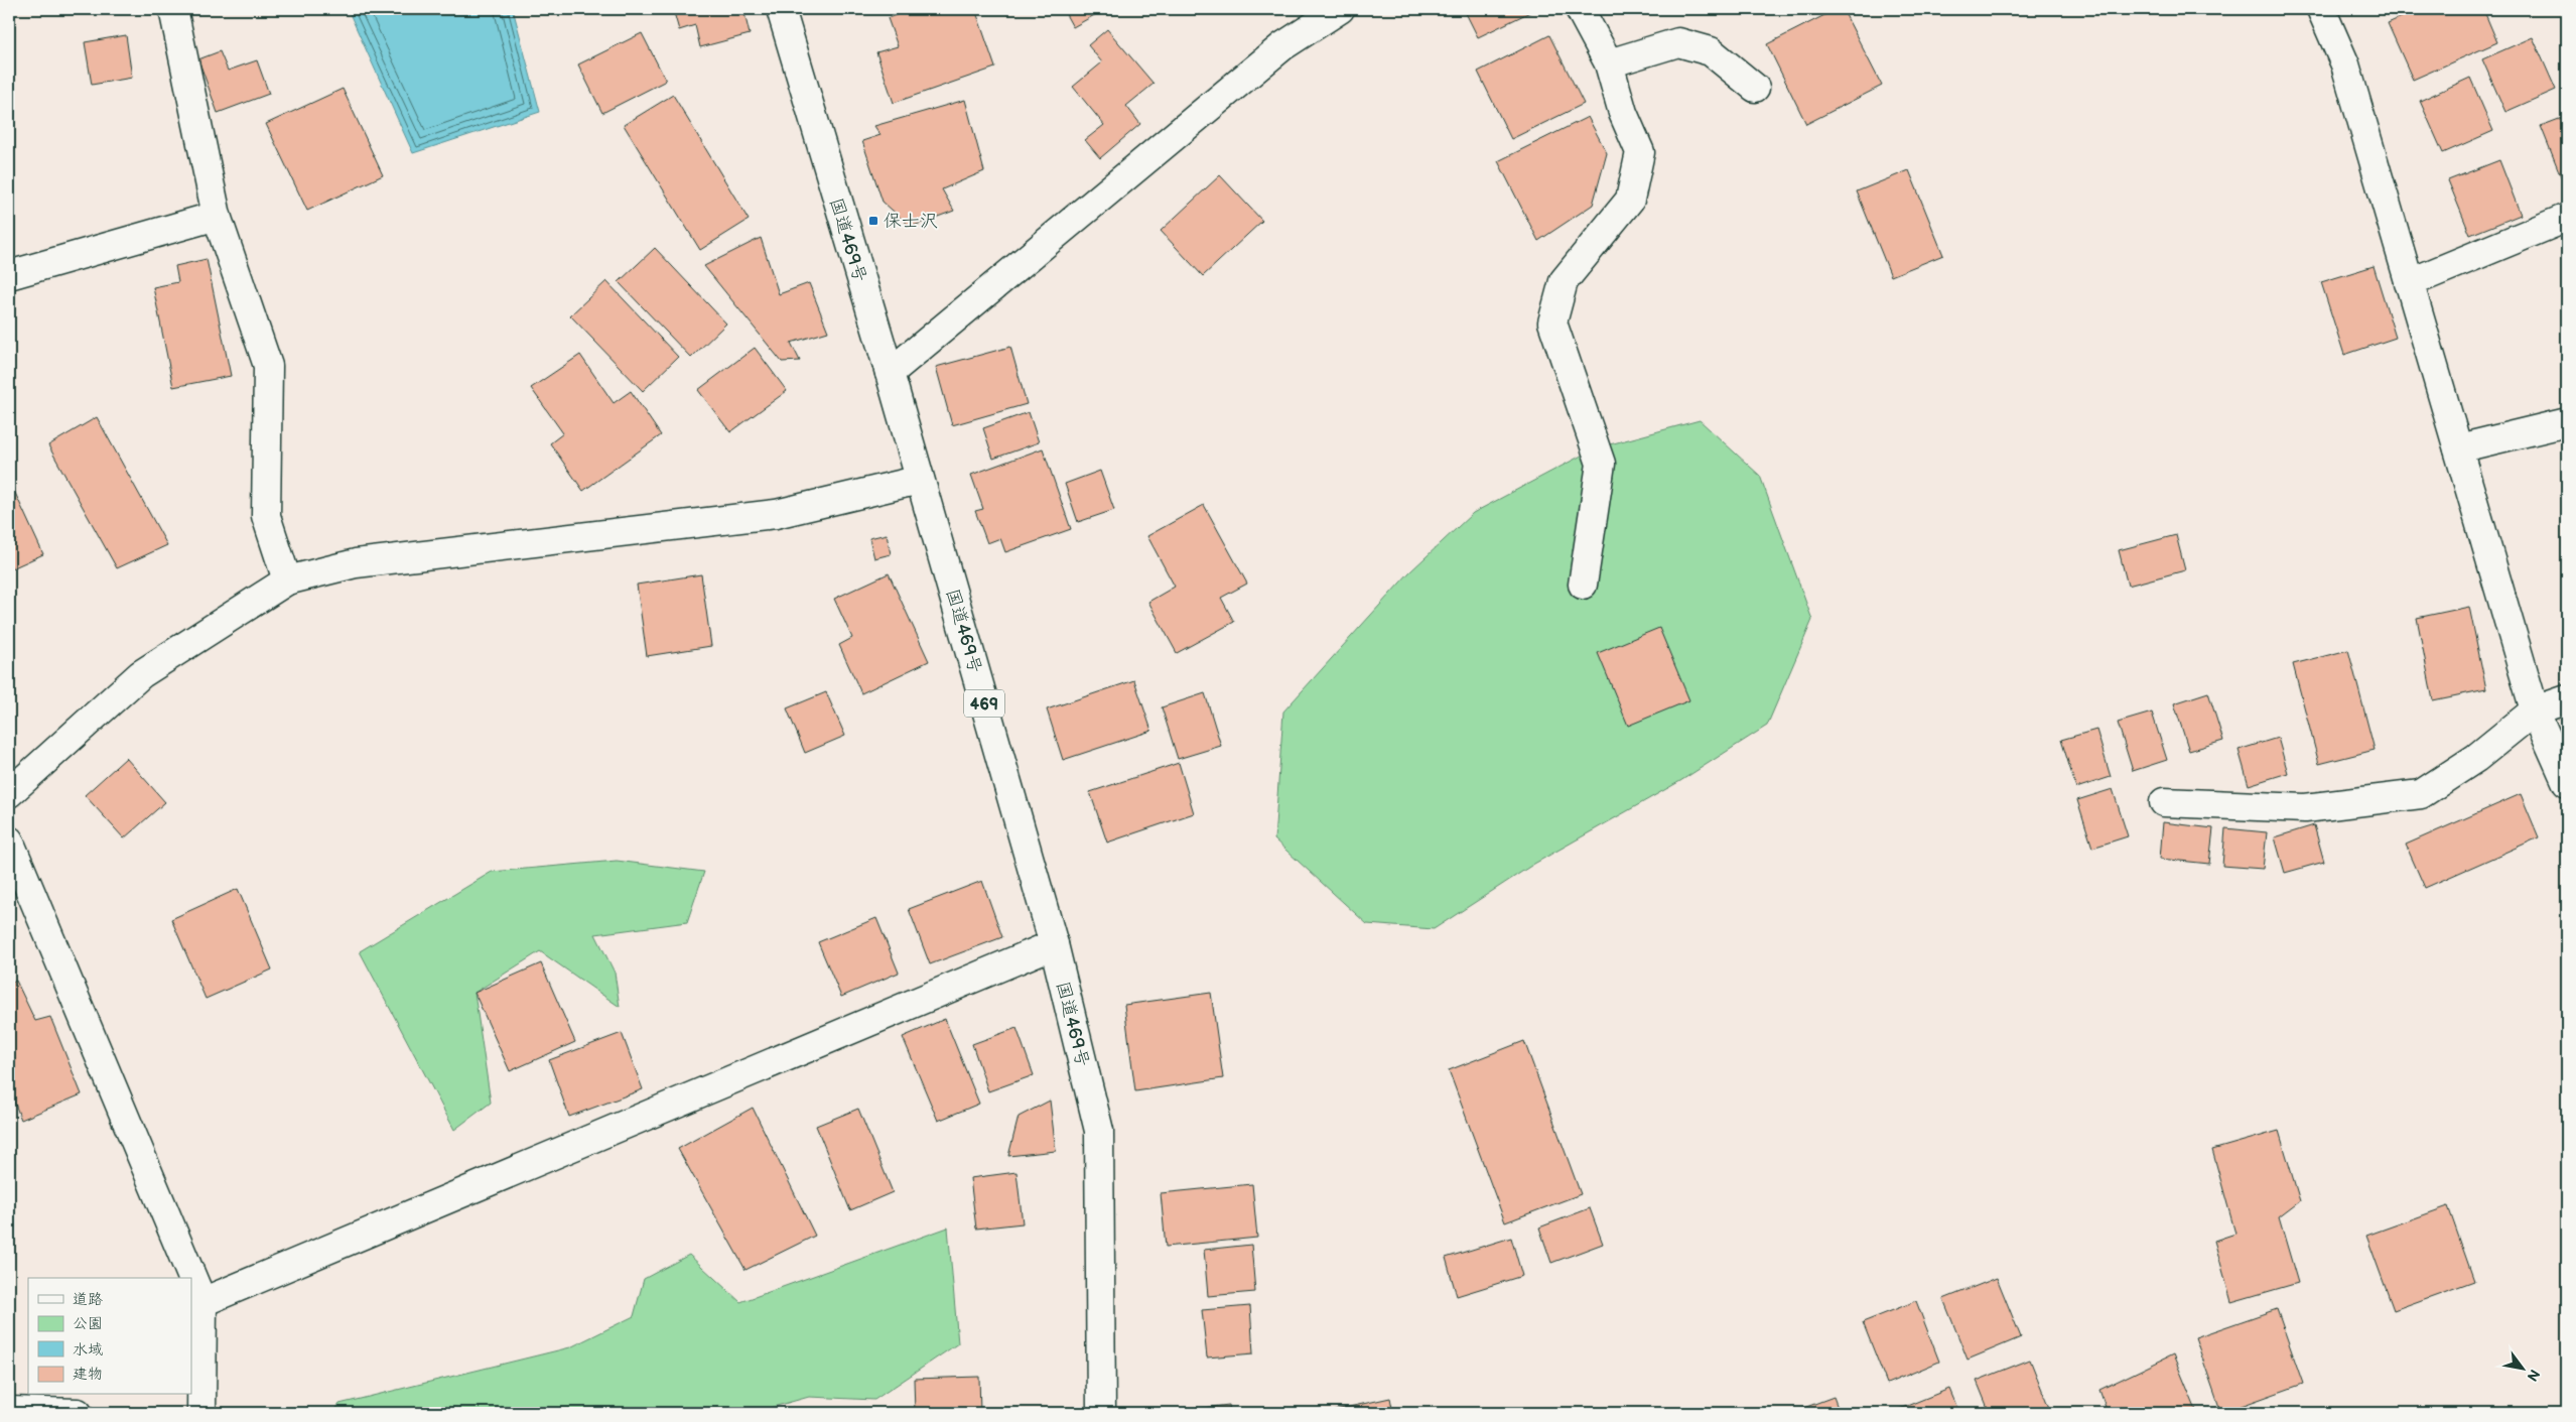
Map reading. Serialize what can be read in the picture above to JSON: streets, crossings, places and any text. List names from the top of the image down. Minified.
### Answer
{"streets":{"main road":["国道469号","469"]},"places":{"transit":["保士沢"]},"legend":["道路","公園","水域","建物"],"north":"bottom right"}
